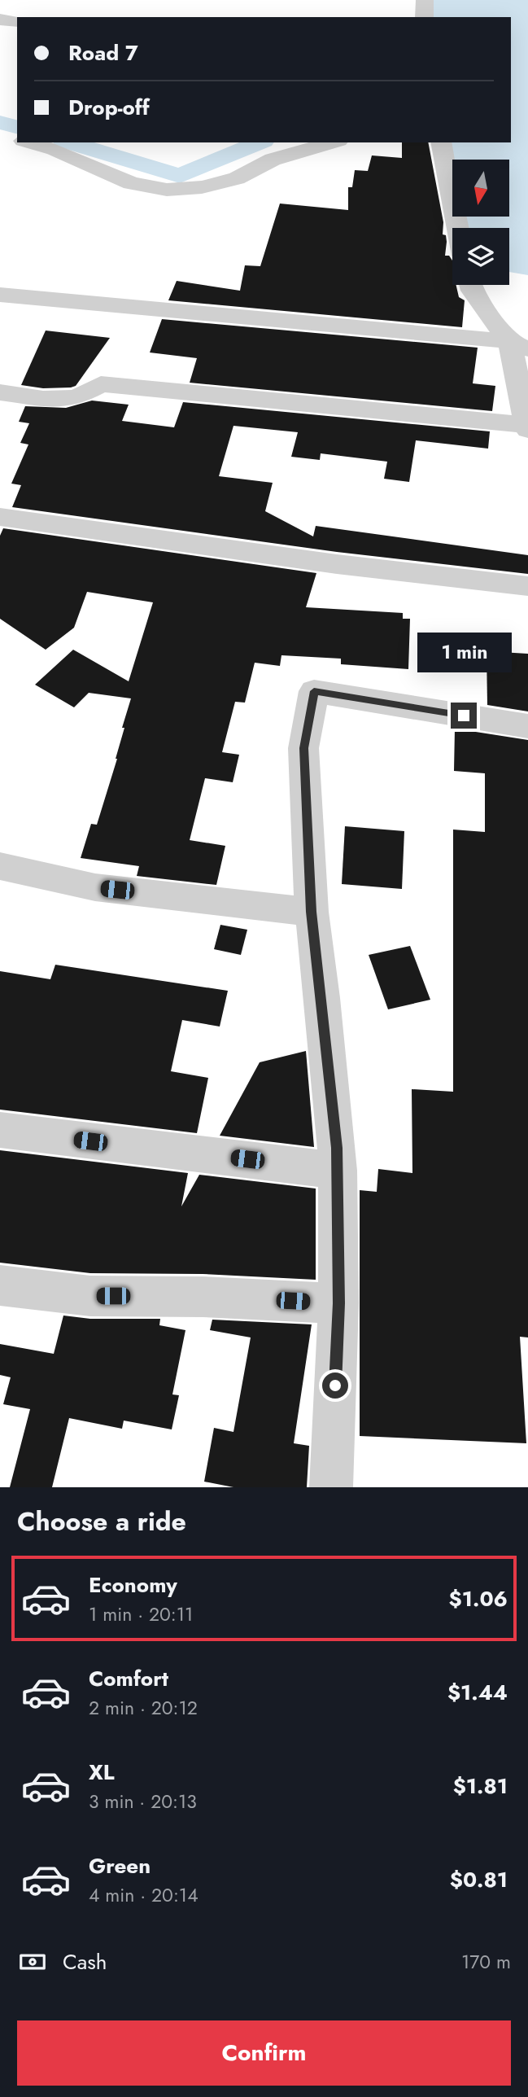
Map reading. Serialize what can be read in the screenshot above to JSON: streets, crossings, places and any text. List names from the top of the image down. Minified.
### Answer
{"north":"bottom","page":{"banner":["Road 7","Drop-off"],"bubble":"1 min","heading":"Choose a ride","list":[{"name":"Economy","note":"1 min · 20:11","value":"$1.06"},{"name":"Comfort","note":"2 min · 20:12","value":"$1.44"},{"name":"XL","note":"3 min · 20:13","value":"$1.81"},{"name":"Green","note":"4 min · 20:14","value":"$0.81"}],"pay":["Cash","170 m"],"buttons":"Confirm"}}
